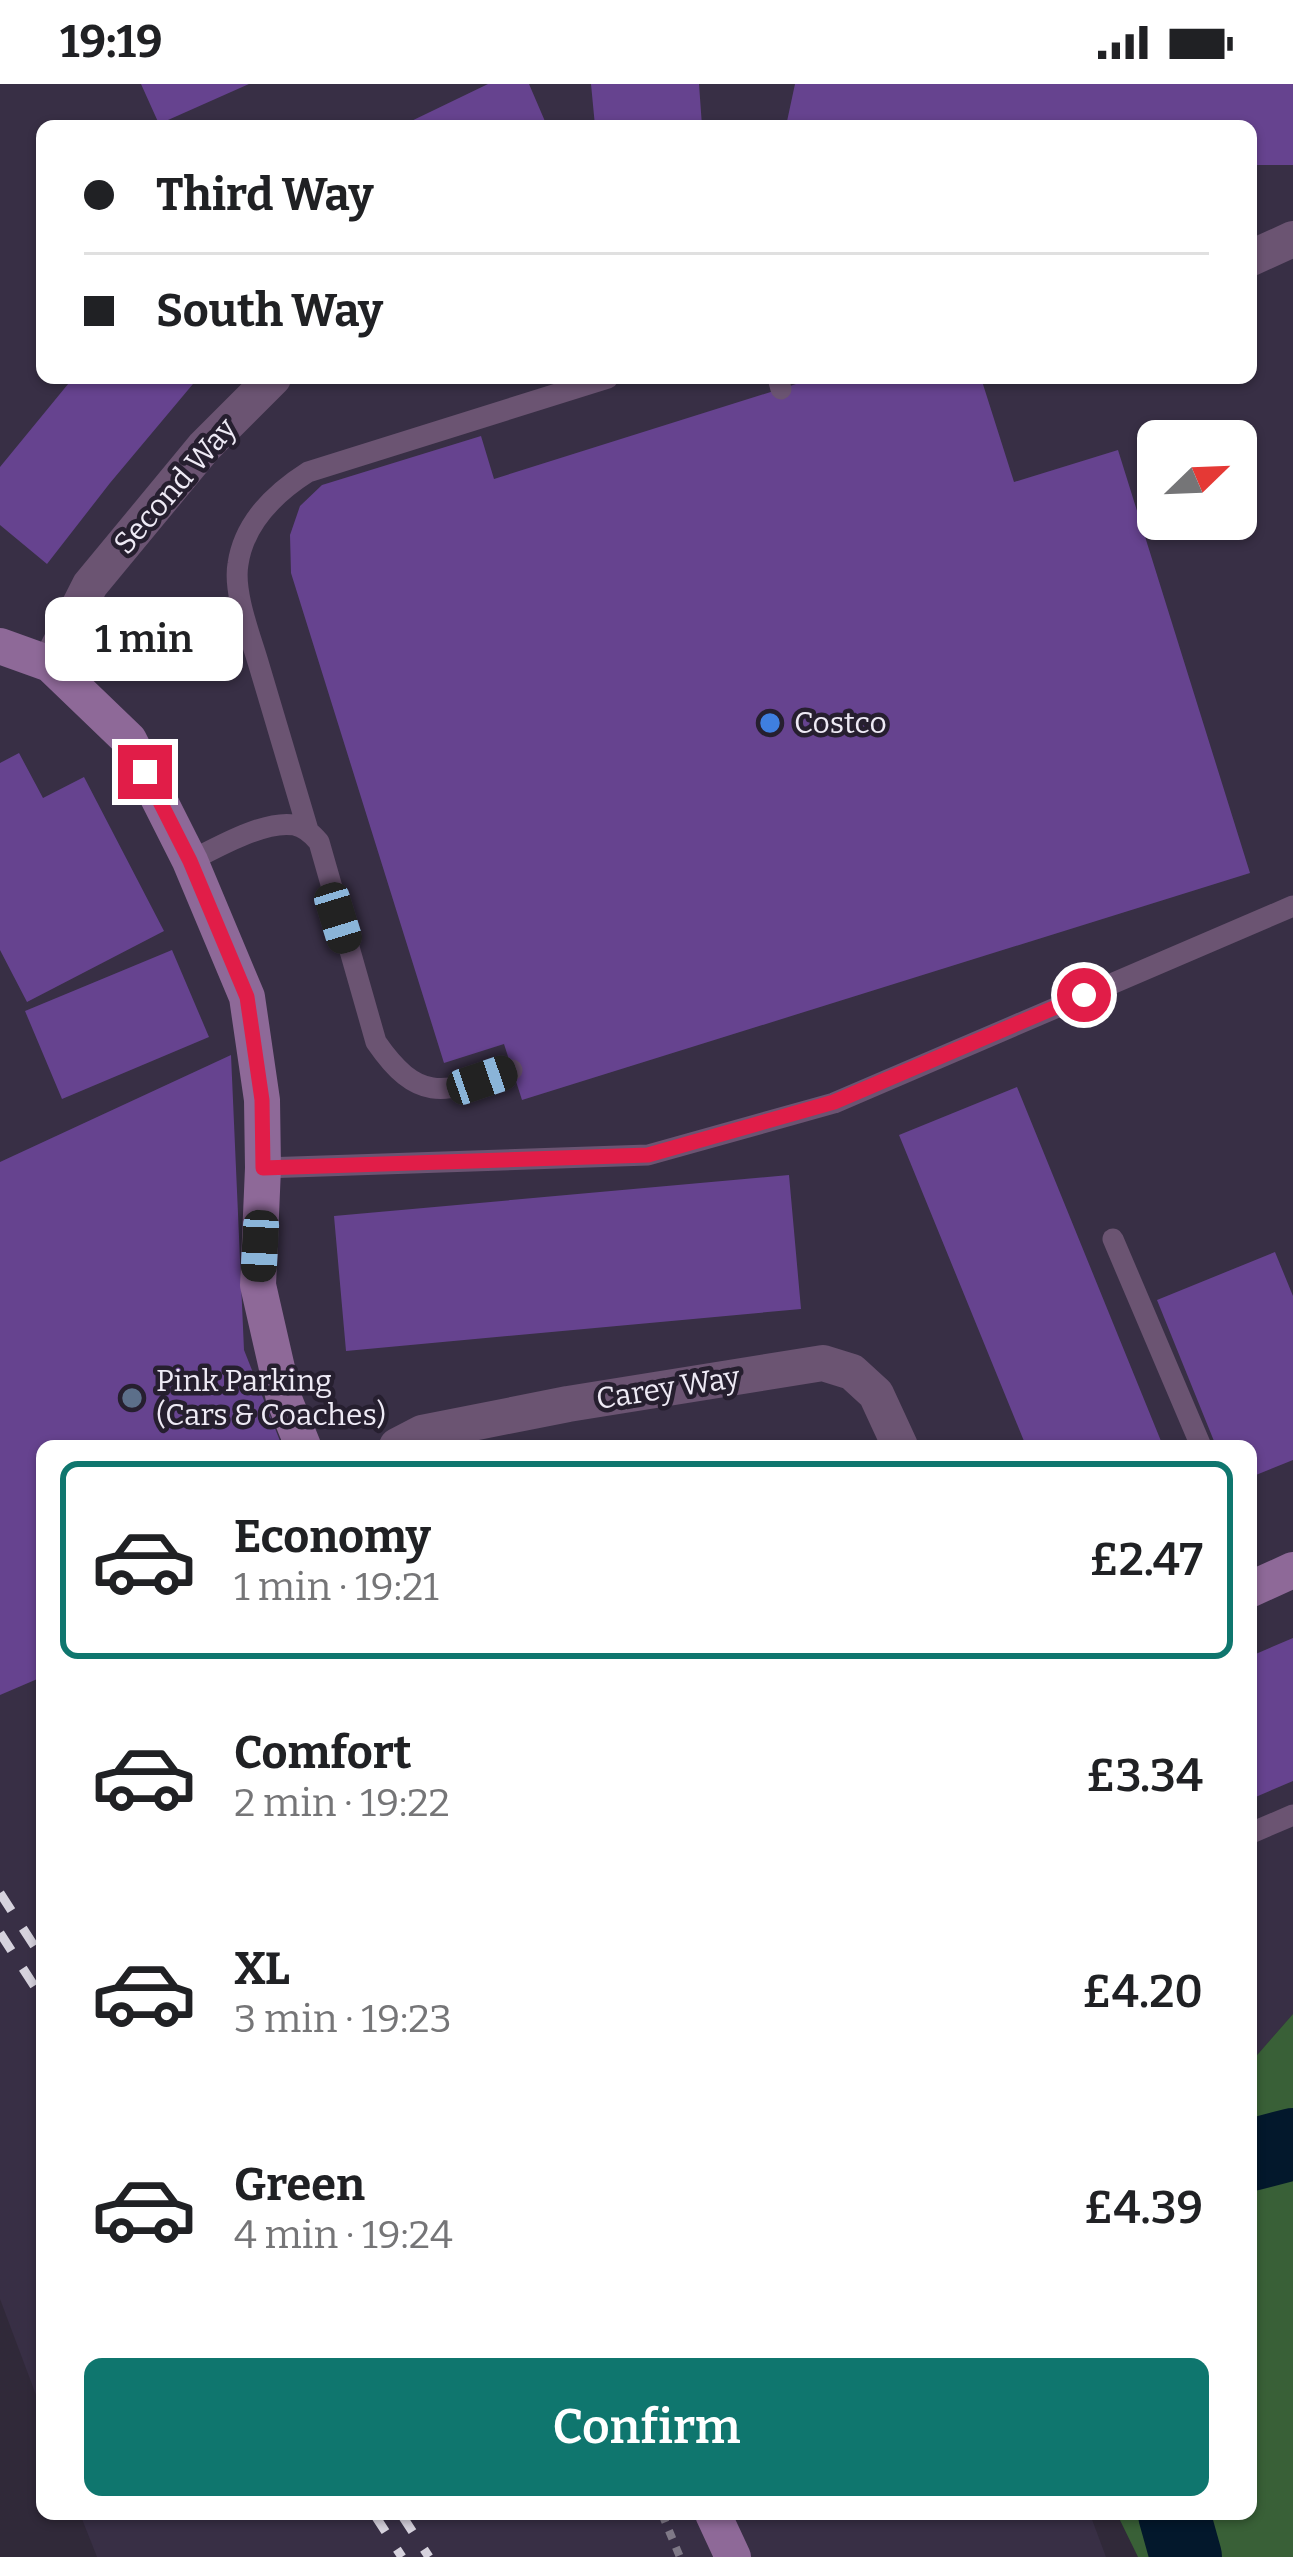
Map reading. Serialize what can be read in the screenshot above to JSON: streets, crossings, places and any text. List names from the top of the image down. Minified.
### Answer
{"streets":{"street":["Second Way","Carey Way"]},"places":["Costco","Pink Parking (Cars & Coaches)"],"north":"top right","page":{"status":"19:19","banner":["Third Way","South Way"],"bubble":"1 min","list":[{"name":"Economy","note":"1 min · 19:21","value":"£2.47"},{"name":"Comfort","note":"2 min · 19:22","value":"£3.34"},{"name":"XL","note":"3 min · 19:23","value":"£4.20"},{"name":"Green","note":"4 min · 19:24","value":"£4.39"}],"buttons":"Confirm"}}
